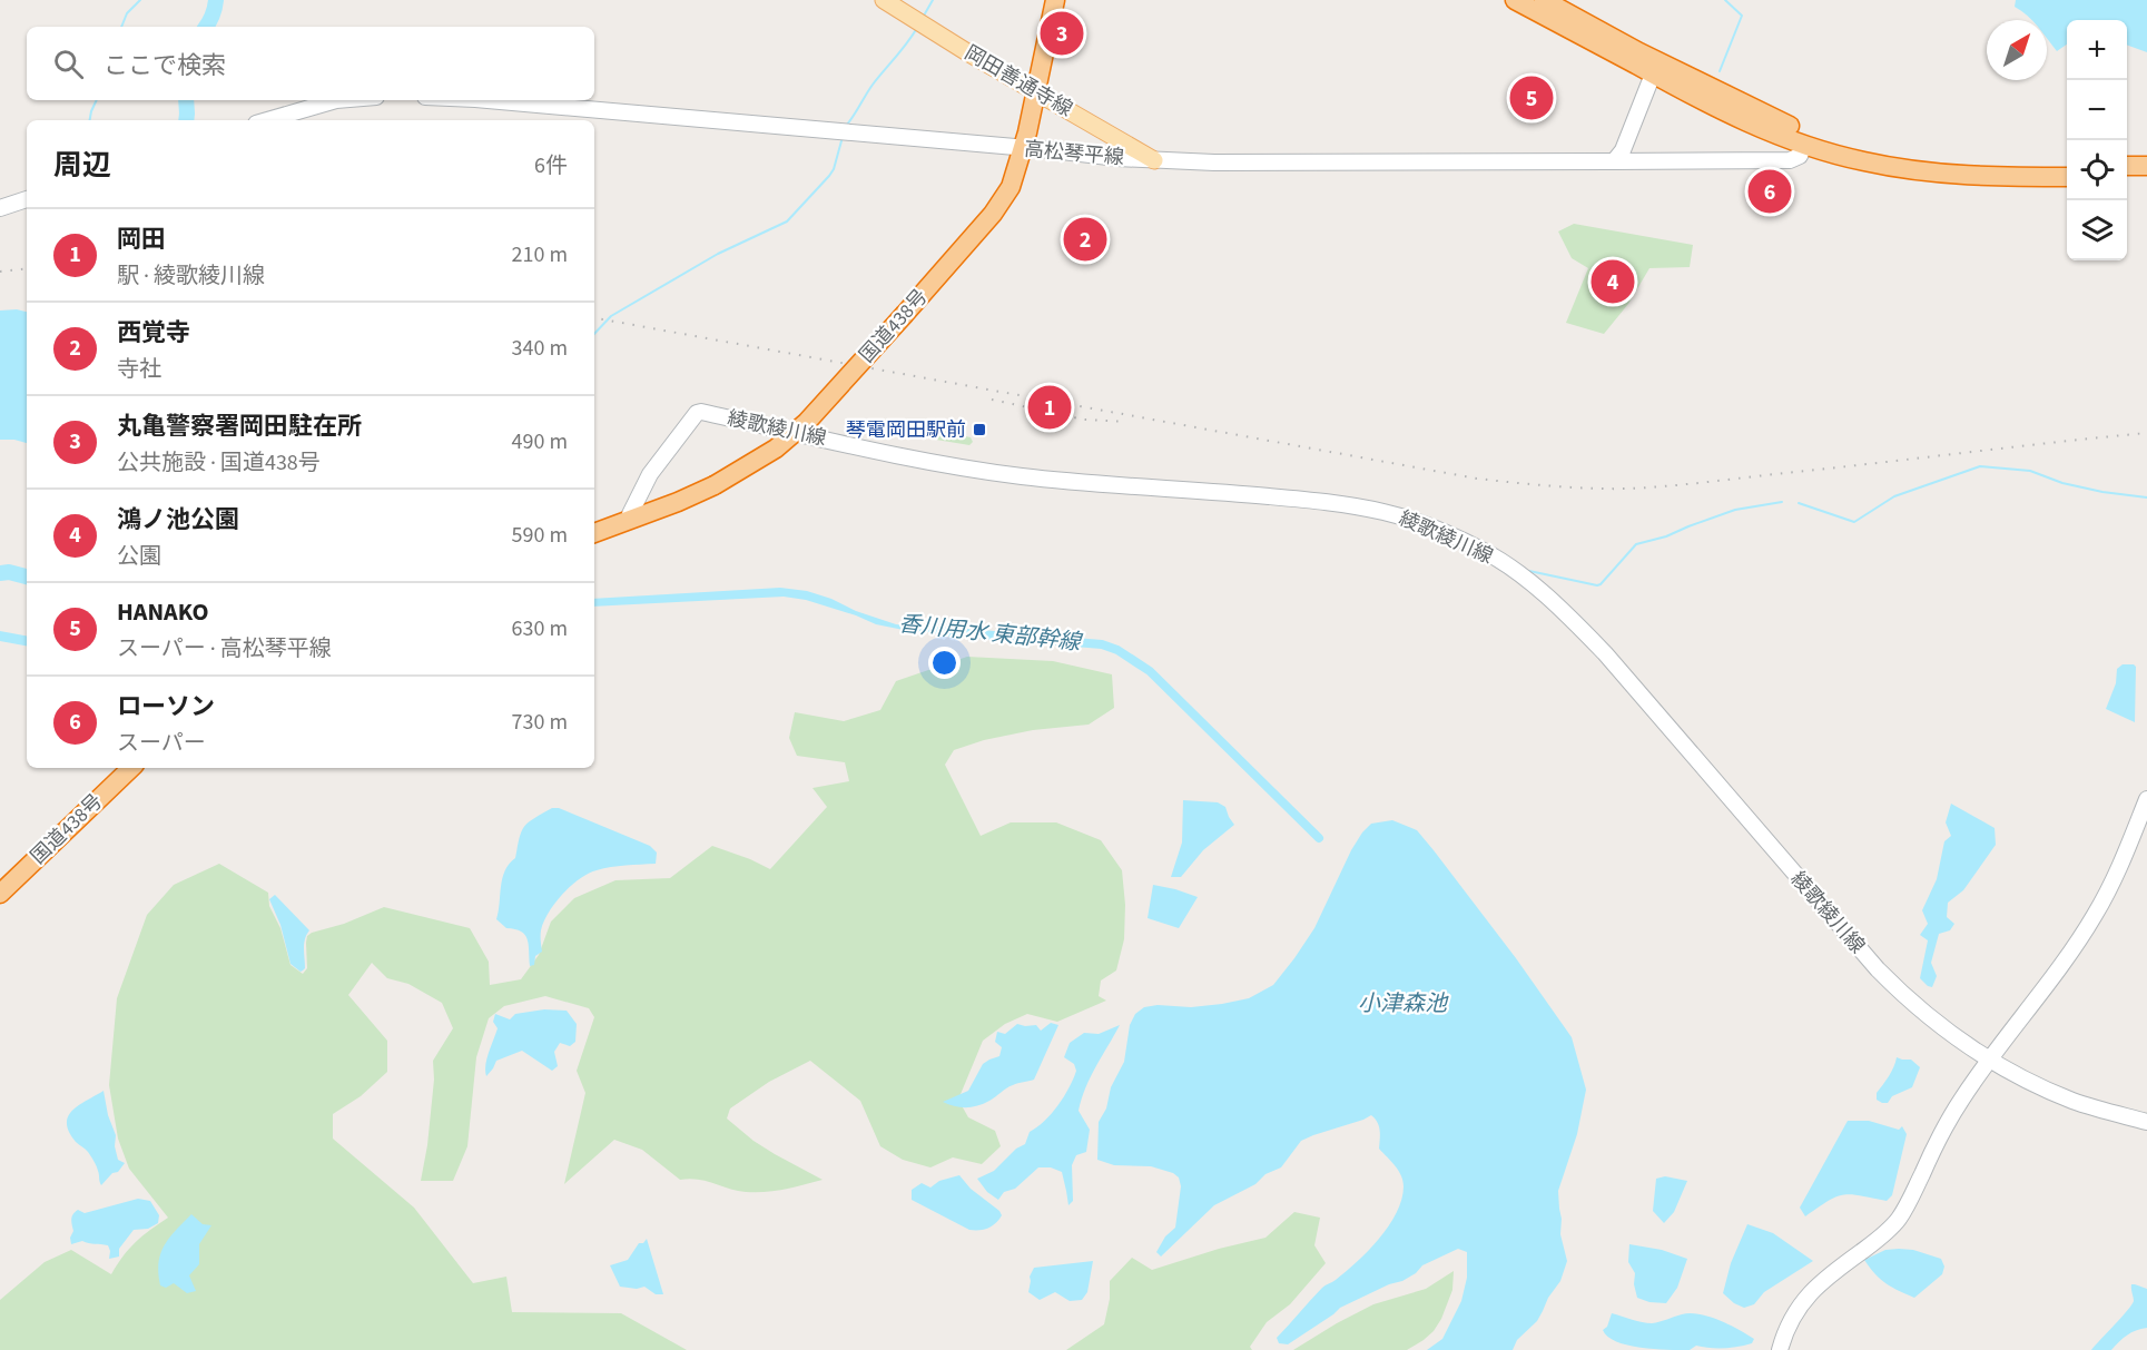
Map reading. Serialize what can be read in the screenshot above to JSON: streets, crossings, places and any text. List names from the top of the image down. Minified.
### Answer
{"streets":{"highway":["国道438号"],"main road":["岡田善通寺線","高松琴平線","綾歌綾川線"]},"crossings":[["岡田善通寺線","高松琴平線"],["岡田善通寺線","国道438号"],["高松琴平線","国道438号"],["国道438号","綾歌綾川線"]],"water":["香川用水 東部幹線","小津森池"],"places":{"transit":["琴電岡田駅前"]},"north":"top right","page":{"pins":["3","5","6","2","4","1"],"map_buttons":["+","−"],"search":"ここで検索","heading":["周辺","6件"],"list":[{"mark":"1","name":"岡田","note":"駅 · 綾歌綾川線","value":"210 m"},{"mark":"2","name":"西覚寺","note":"寺社","value":"340 m"},{"mark":"3","name":"丸亀警察署岡田駐在所","note":"公共施設 · 国道438号","value":"490 m"},{"mark":"4","name":"鴻ノ池公園","note":"公園","value":"590 m"},{"mark":"5","name":"HANAKO","note":"スーパー · 高松琴平線","value":"630 m"},{"mark":"6","name":"ローソン","note":"スーパー","value":"730 m"}]}}
